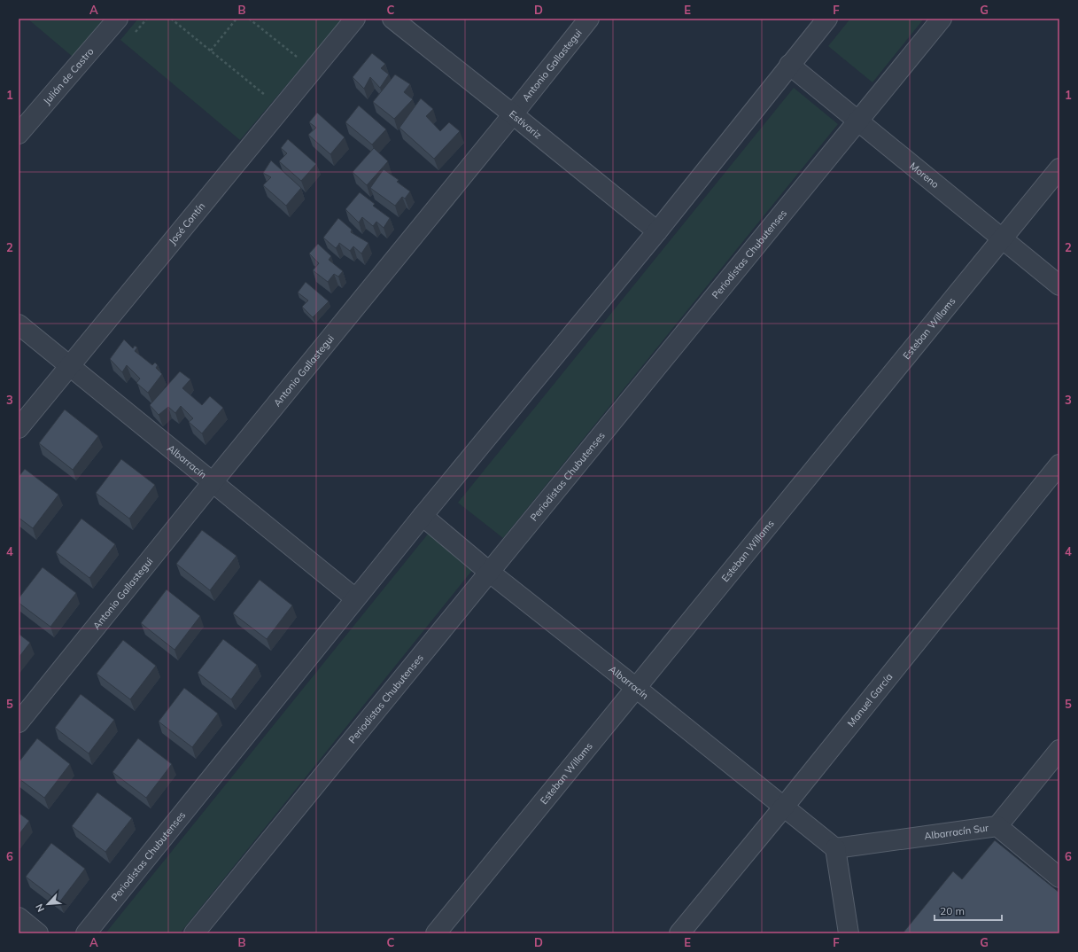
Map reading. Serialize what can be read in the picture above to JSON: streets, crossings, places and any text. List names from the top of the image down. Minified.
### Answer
{"streets":{"street":["Antonio Gallastegui","Julián de Castro","Estivariz","Moreno","José Contín","Periodistas Chubutenses","Esteban Willams","Albarracín","Manuel García","Albarracín Sur"]},"crossings":[["Antonio Gallastegui","Estivariz"],["Antonio Gallastegui","Albarracín"],["Estivariz","Periodistas Chubutenses"],["Moreno","Periodistas Chubutenses"],["Moreno","Esteban Willams"],["José Contín","Albarracín"],["Periodistas Chubutenses","Albarracín"],["Esteban Willams","Albarracín"],["Albarracín","Manuel García"],["Albarracín","Albarracín Sur"]],"scale_bar":"20 m","north":"bottom left","grid":{"columns":["A","B","C","D","E","F","G"],"rows":["1","2","3","4","5","6"]}}
